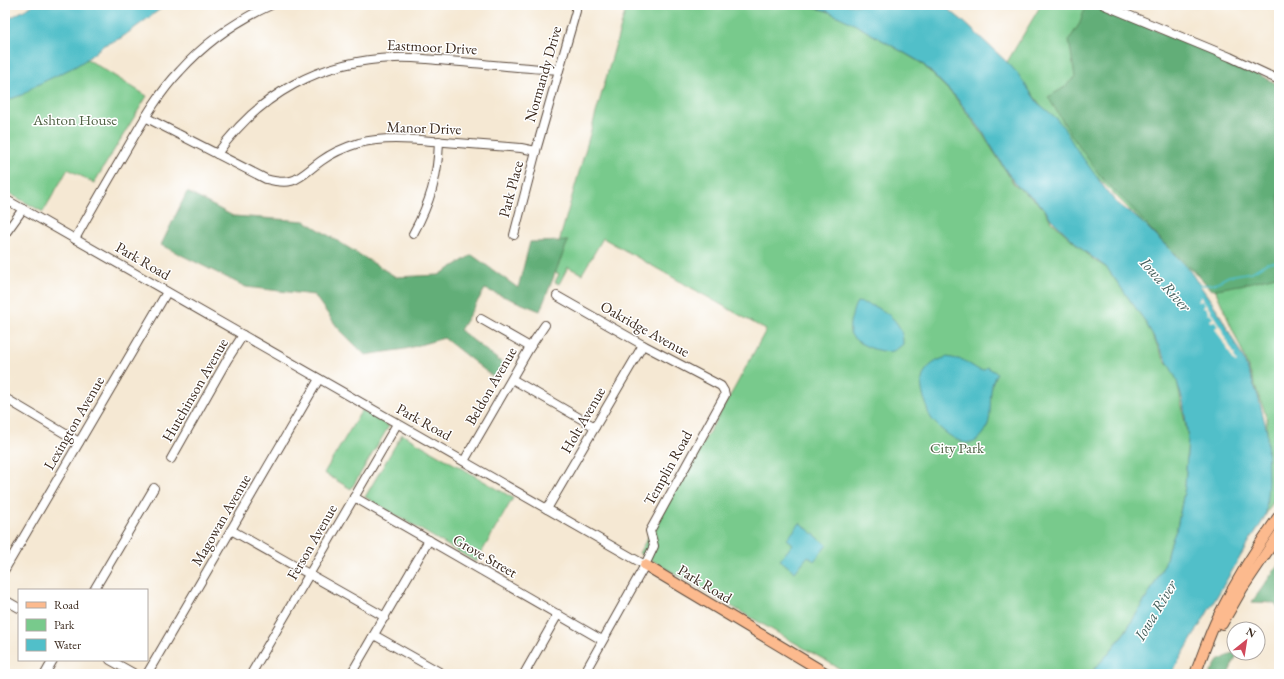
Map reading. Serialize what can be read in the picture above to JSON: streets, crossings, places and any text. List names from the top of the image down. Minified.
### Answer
{"streets":{"main road":["Park Road"],"street":["Eastmoor Drive","Normandy Drive","Manor Drive","Park Place","Oakridge Avenue","Beldon Avenue","Hutchinson Avenue","Holt Avenue","Lexington Avenue","Templin Road","Magowan Avenue","Ferson Avenue","Grove Street"]},"crossings":[["Eastmoor Drive","Normandy Drive"],["Eastmoor Drive","Manor Drive"],["Normandy Drive","Manor Drive"],["Normandy Drive","Park Place"],["Manor Drive","Park Place"],["Park Road","Beldon Avenue"],["Park Road","Hutchinson Avenue"],["Park Road","Holt Avenue"],["Park Road","Lexington Avenue"],["Park Road","Templin Road"],["Park Road","Magowan Avenue"],["Park Road","Ferson Avenue"],["Oakridge Avenue","Holt Avenue"],["Oakridge Avenue","Templin Road"],["Templin Road","Grove Street"],["Ferson Avenue","Grove Street"]],"water":["Iowa River"],"parks":["Ashton House","City Park"],"legend":["Road","Park","Water"],"north":"top right"}
